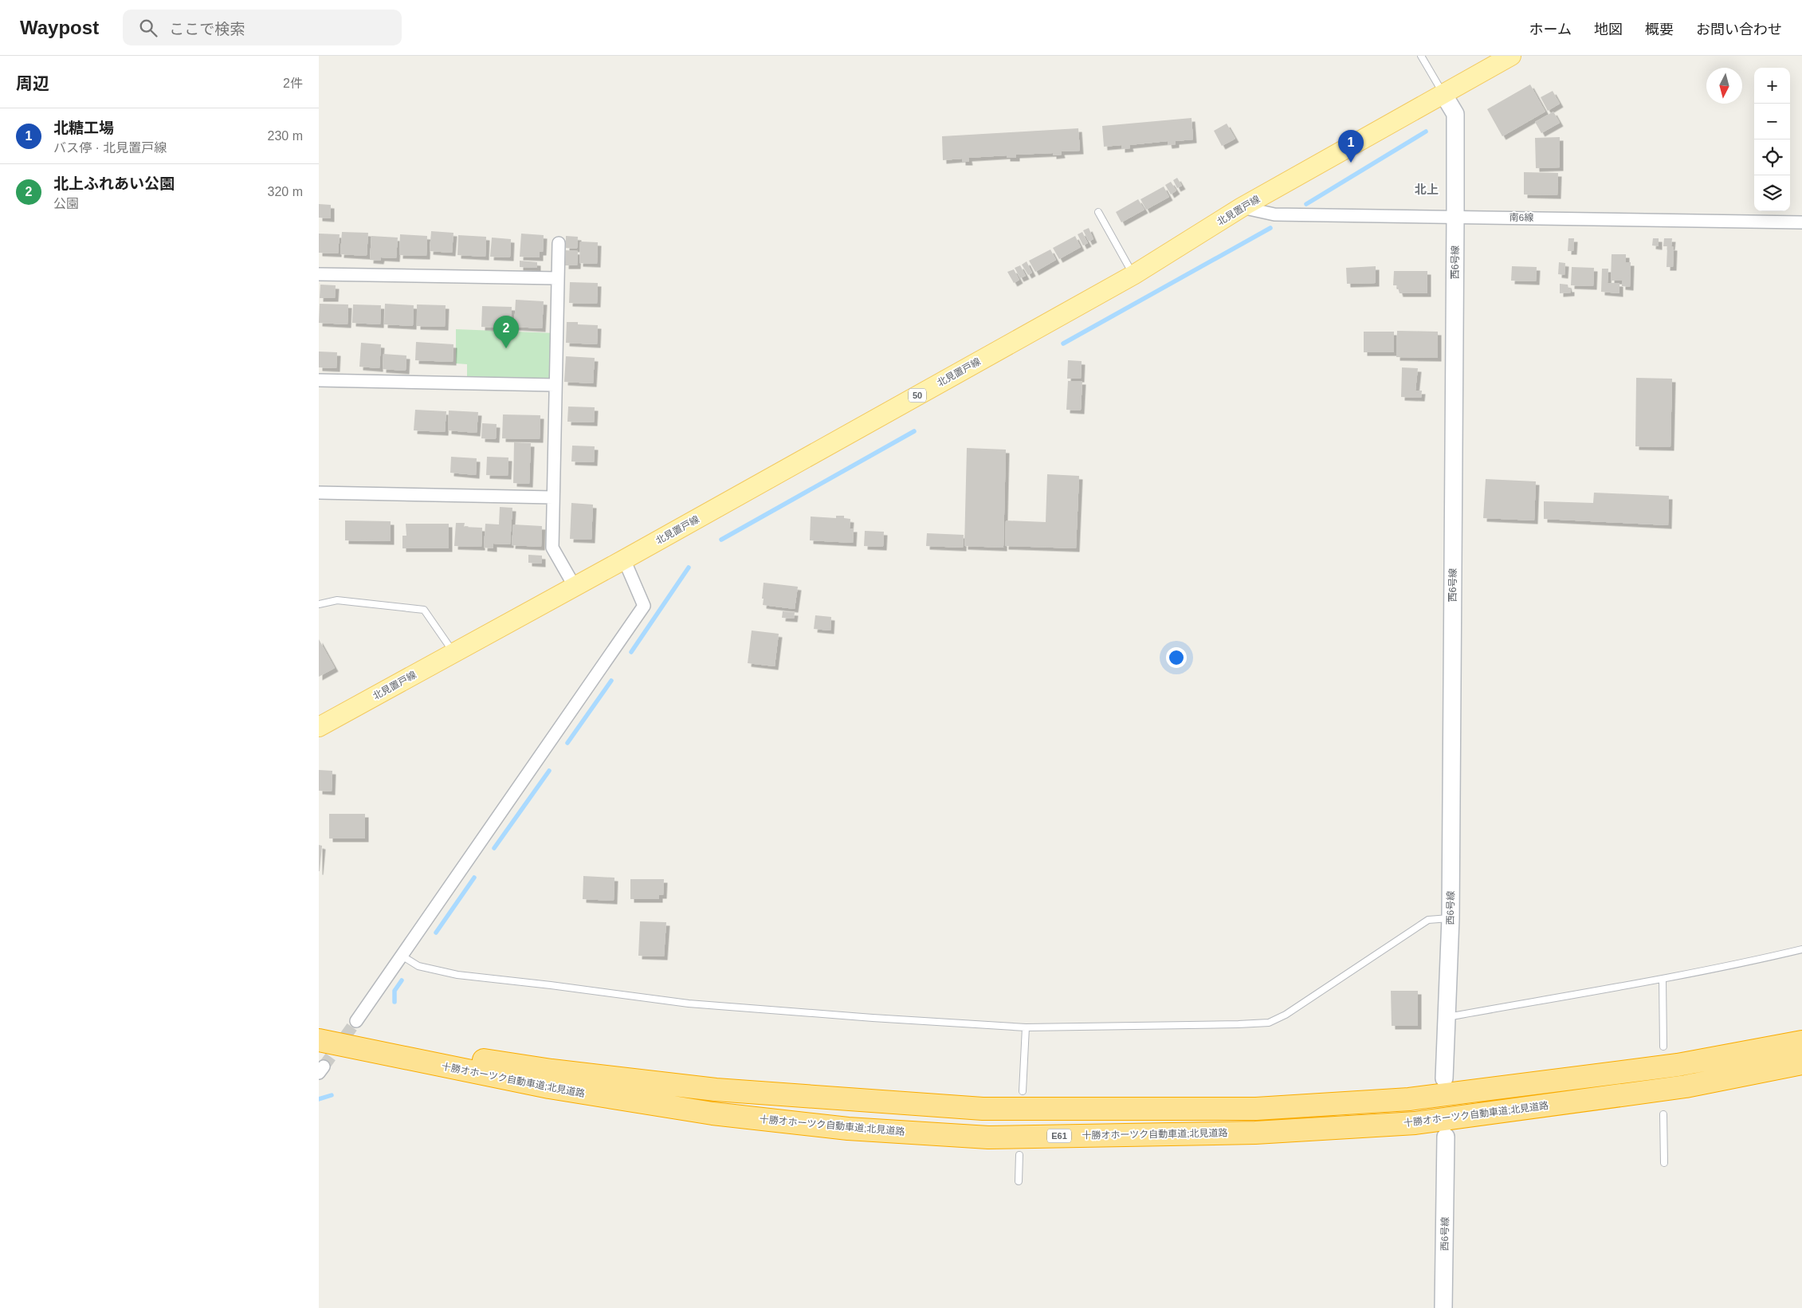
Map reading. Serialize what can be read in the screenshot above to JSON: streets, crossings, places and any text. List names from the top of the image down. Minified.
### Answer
{"streets":{"highway":["十勝オホーツク自動車道;北見道路","E61"],"main road":["北見置戸線","50"],"street":["南6線","西6号線"]},"crossings":[["北見置戸線","南6線"],["北見置戸線","西6号線"],["南6線","西6号線"]],"districts":["北上"],"north":"bottom","page":{"header":"Waypost","search":"ここで検索","nav":["ホーム","地図","概要","お問い合わせ"],"heading":["周辺","2件"],"map_buttons":["+","−"],"list":[{"mark":"1","name":"北糖工場","note":"バス停 · 北見置戸線","value":"230 m"},{"mark":"2","name":"北上ふれあい公園","note":"公園","value":"320 m"}],"pins":["1","2"]}}
